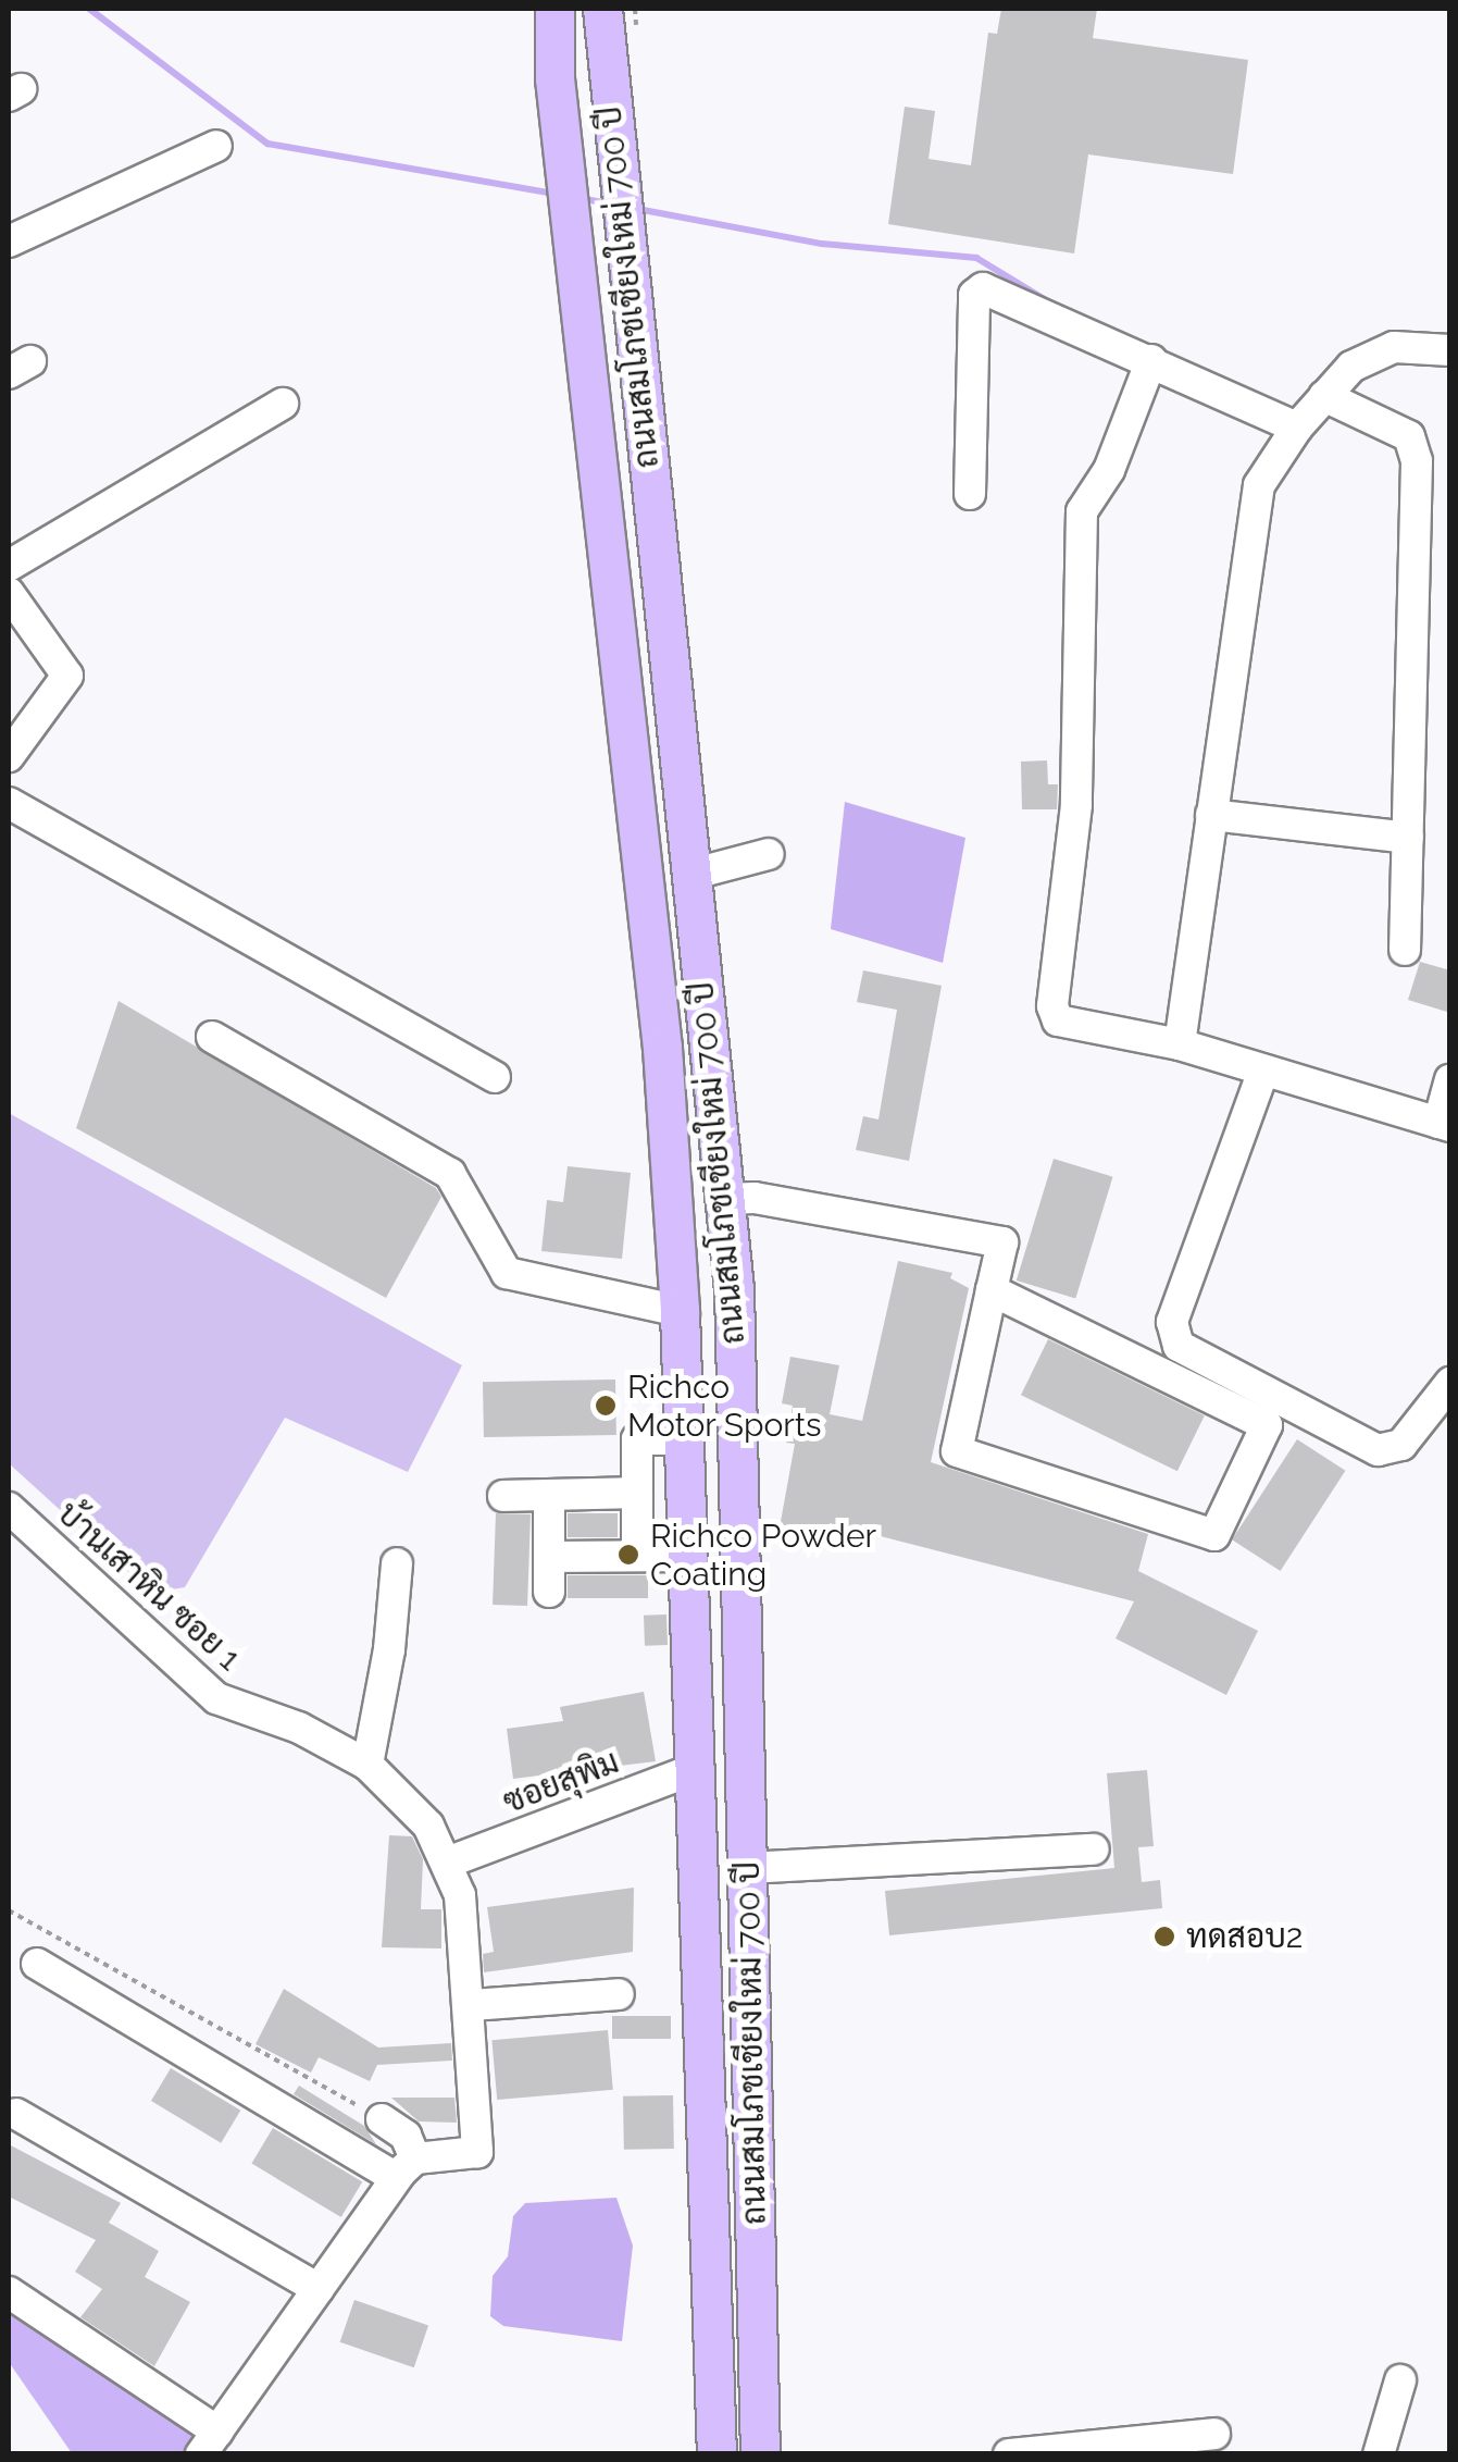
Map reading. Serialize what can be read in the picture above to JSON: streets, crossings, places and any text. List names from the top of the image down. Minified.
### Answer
{"streets":{"main road":["ถนนสมโภชเชียงใหม่ 700 ปี"],"street":["บ้านเสาหิน ซอย 1","ซอยสุพิม"]},"crossings":[["ถนนสมโภชเชียงใหม่ 700 ปี","ซอยสุพิม"],["บ้านเสาหิน ซอย 1","ซอยสุพิม"]],"places":["Richco Motor Sports","Richco Powder Coating","ทดสอบ2"]}
